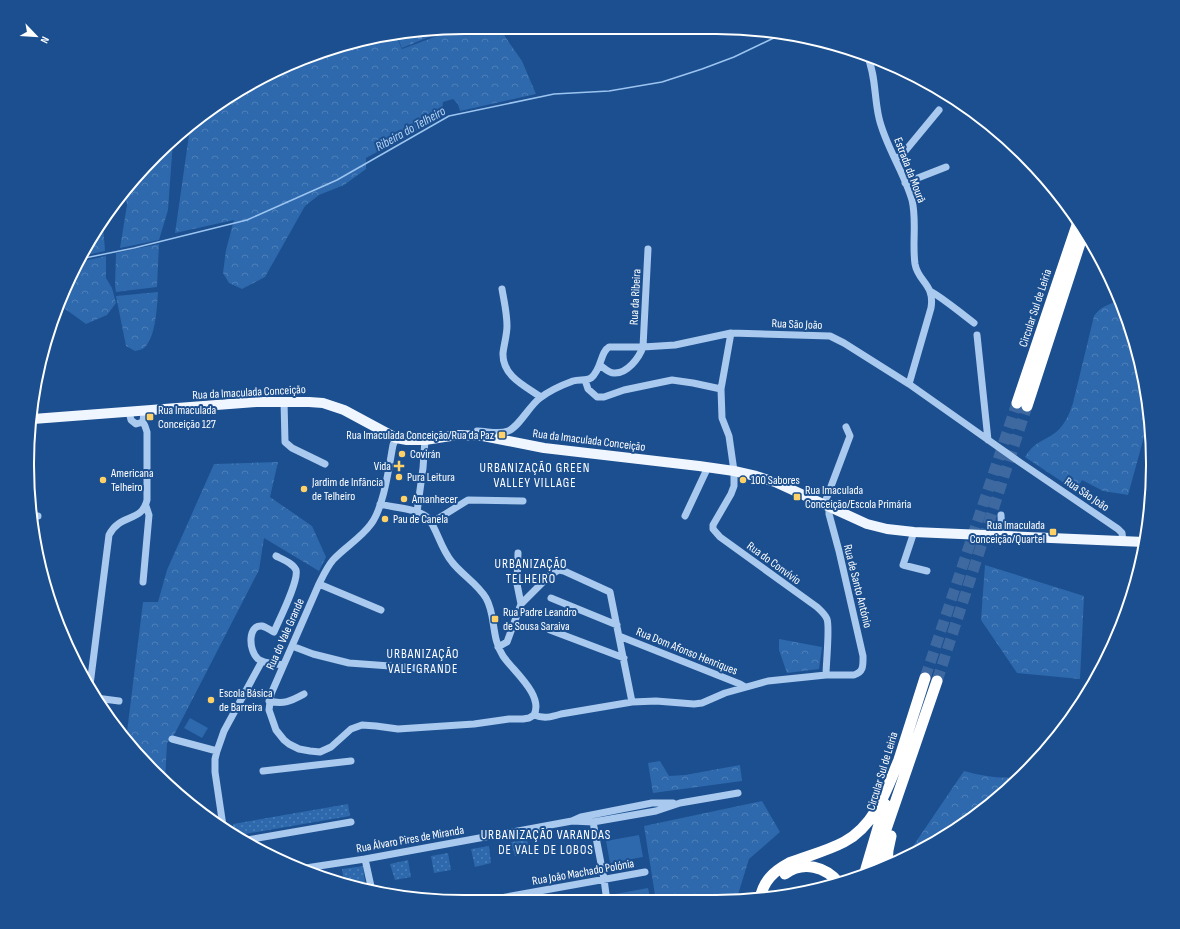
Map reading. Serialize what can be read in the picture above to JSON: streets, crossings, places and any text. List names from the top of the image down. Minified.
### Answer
{"streets":{"highway":["Circular Sul de Leiria"],"main road":["Rua da Imaculada Conceição"],"street":["Estrada da Mourã","Rua da Ribeira","Rua São João","Rua do Convívio","Rua de Santo António","Rua do Vale Grande","Rua Dom Afonso Henriques","Rua Álvaro Pires de Miranda","Rua João Machado Polónia"]},"crossings":[["Rua da Ribeira","Rua São João"],["Rua São João","Rua da Imaculada Conceição"],["Rua da Imaculada Conceição","Rua do Convívio"],["Rua da Imaculada Conceição","Rua de Santo António"],["Rua da Imaculada Conceição","Rua do Vale Grande"],["Rua do Convívio","Rua de Santo António"]],"districts":["URBANIZAÇÃO GREEN VALLEY VILLAGE","URBANIZAÇÃO TELHEIRO","URBANIZAÇÃO VALE GRANDE","URBANIZAÇÃO VARANDAS DE VALE DE LOBOS"],"water":["Ribeira do Telheiro"],"places":{"transit":["Rua Imaculada Conceição 127","Rua Imaculada Conceição/Rua da Paz","Rua Imaculada Conceição/Escola Primária","Rua Imaculada Conceição/Quartel","Rua Padre Leandro de Sousa Saraiva"],"other":["Covirán","Pura Leitura","Americana Telheiro","100 Sabores","Jardim de Infância de Telheiro","Amanhecer","Pau de Canela","Escola Básica de Barreira"],"health":["Vida"]},"north":"bottom right"}
